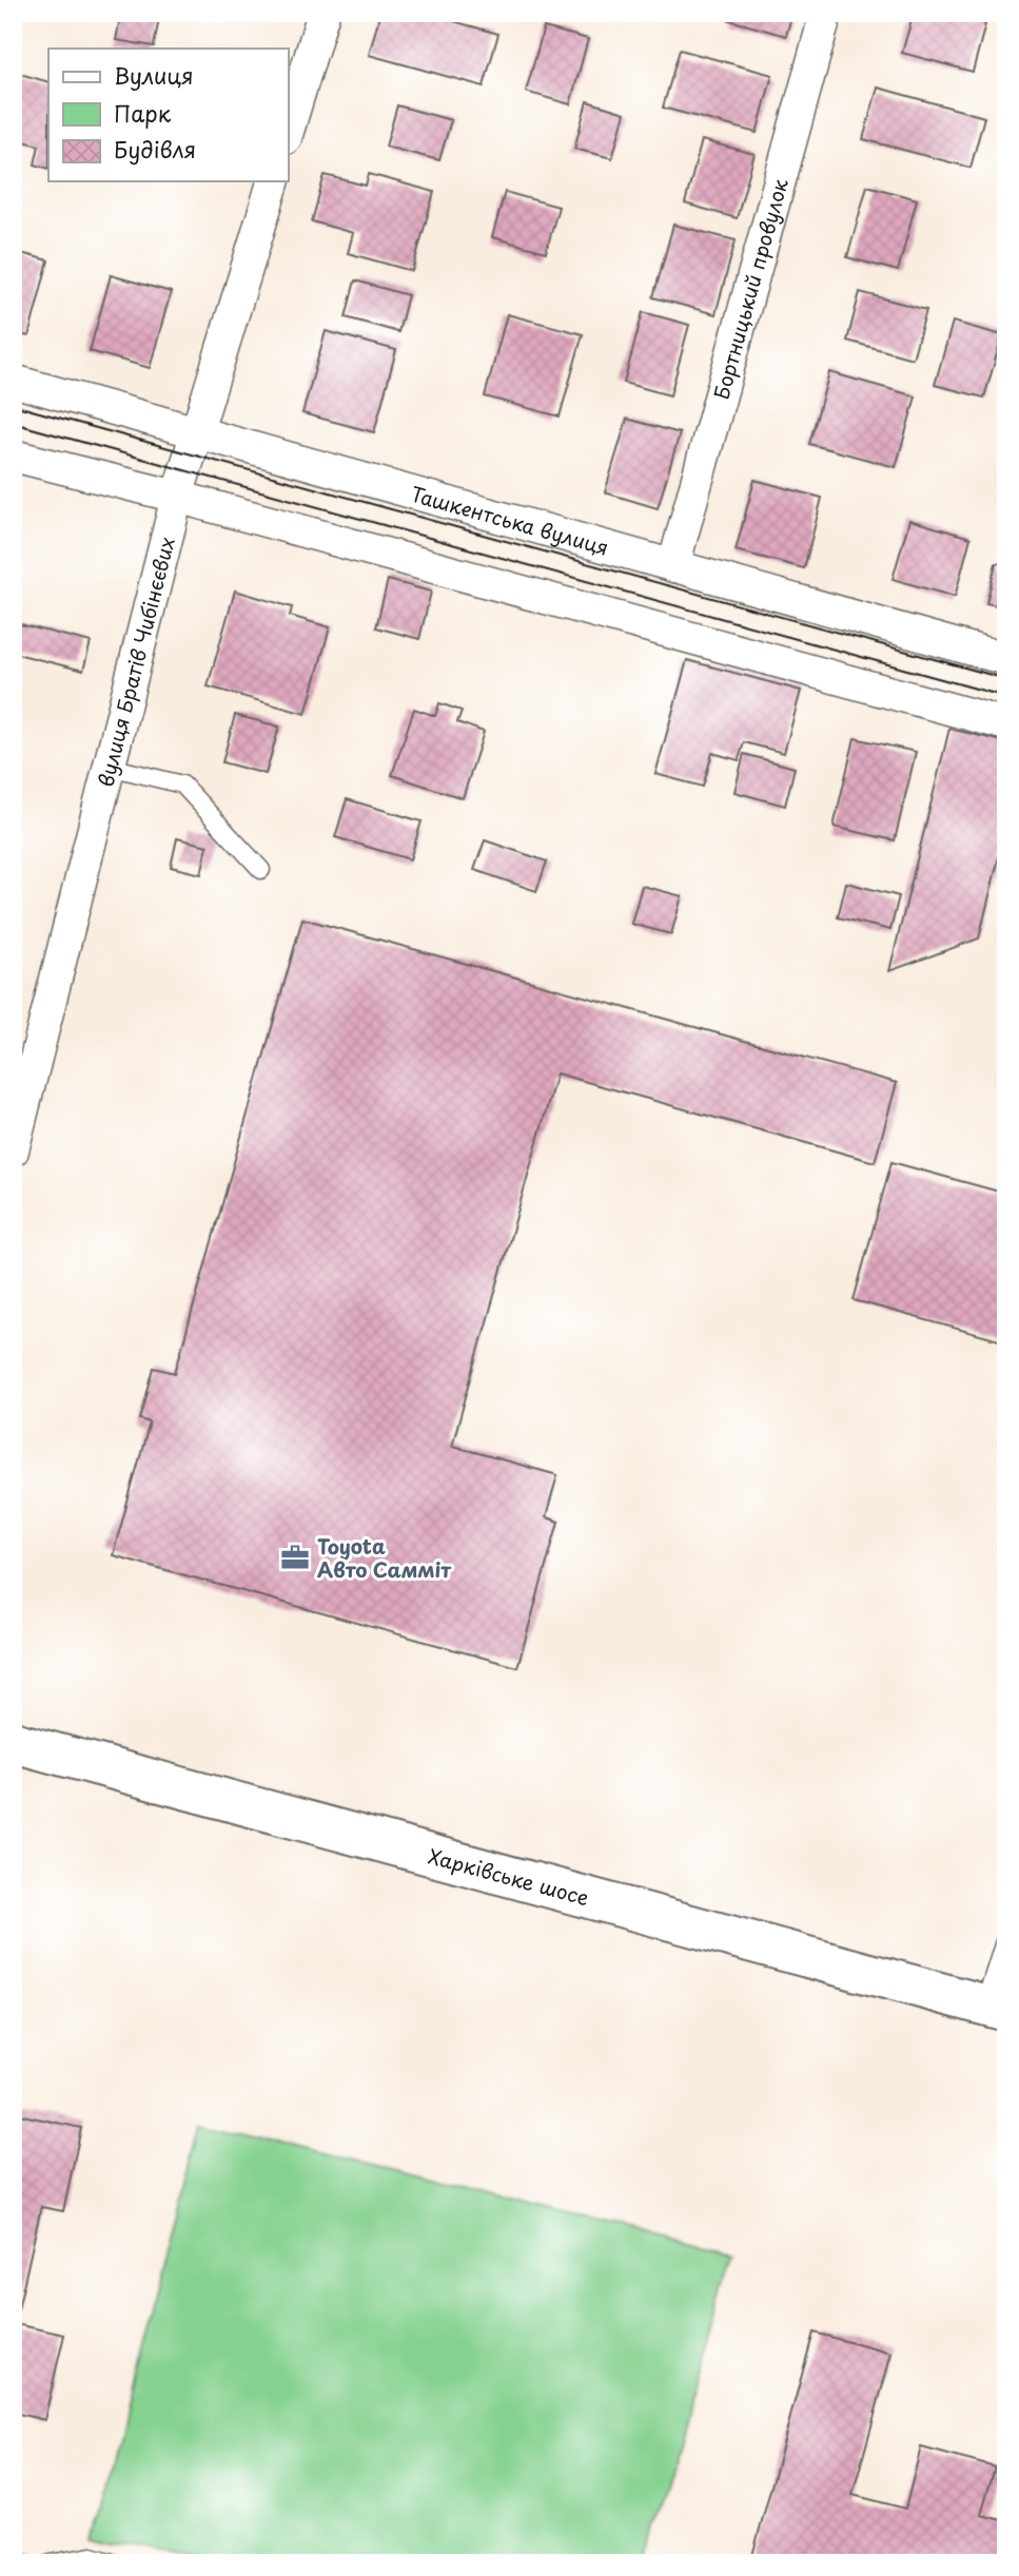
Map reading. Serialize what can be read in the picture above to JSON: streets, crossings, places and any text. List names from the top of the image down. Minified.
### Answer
{"streets":{"main road":["Харківське шосе"],"street":["Бортницький провулок","Ташкентська вулиця","вулиця Братів Чибінєєвих"]},"crossings":[["Бортницький провулок","Ташкентська вулиця"],["Ташкентська вулиця","вулиця Братів Чибінєєвих"]],"places":{"office":["Toyota Авто Самміт"]},"legend":["Вулиця","Парк","Будівля"]}
